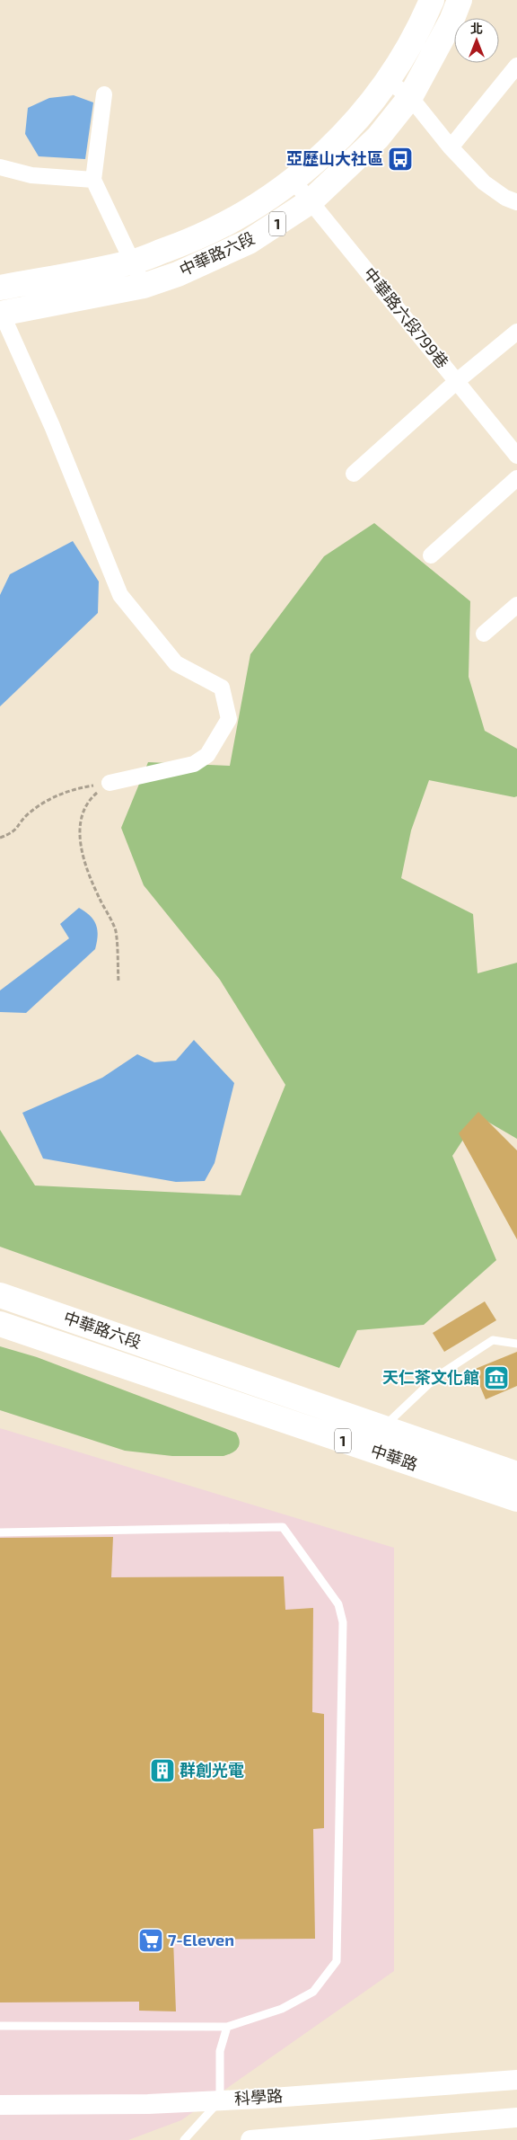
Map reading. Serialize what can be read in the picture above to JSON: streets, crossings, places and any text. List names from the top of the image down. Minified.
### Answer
{"streets":{"main road":["1","中華路六段","中華路"],"street":["中華路六段799巷","科學路"]},"crossings":[["中華路六段","中華路六段799巷"],["中華路六段","中華路"]],"places":{"bus stop":["亞歷山大社區"],"museum":["天仁茶文化館"],"building":["群創光電"],"supermarket":["7-Eleven"]},"north":"top"}
